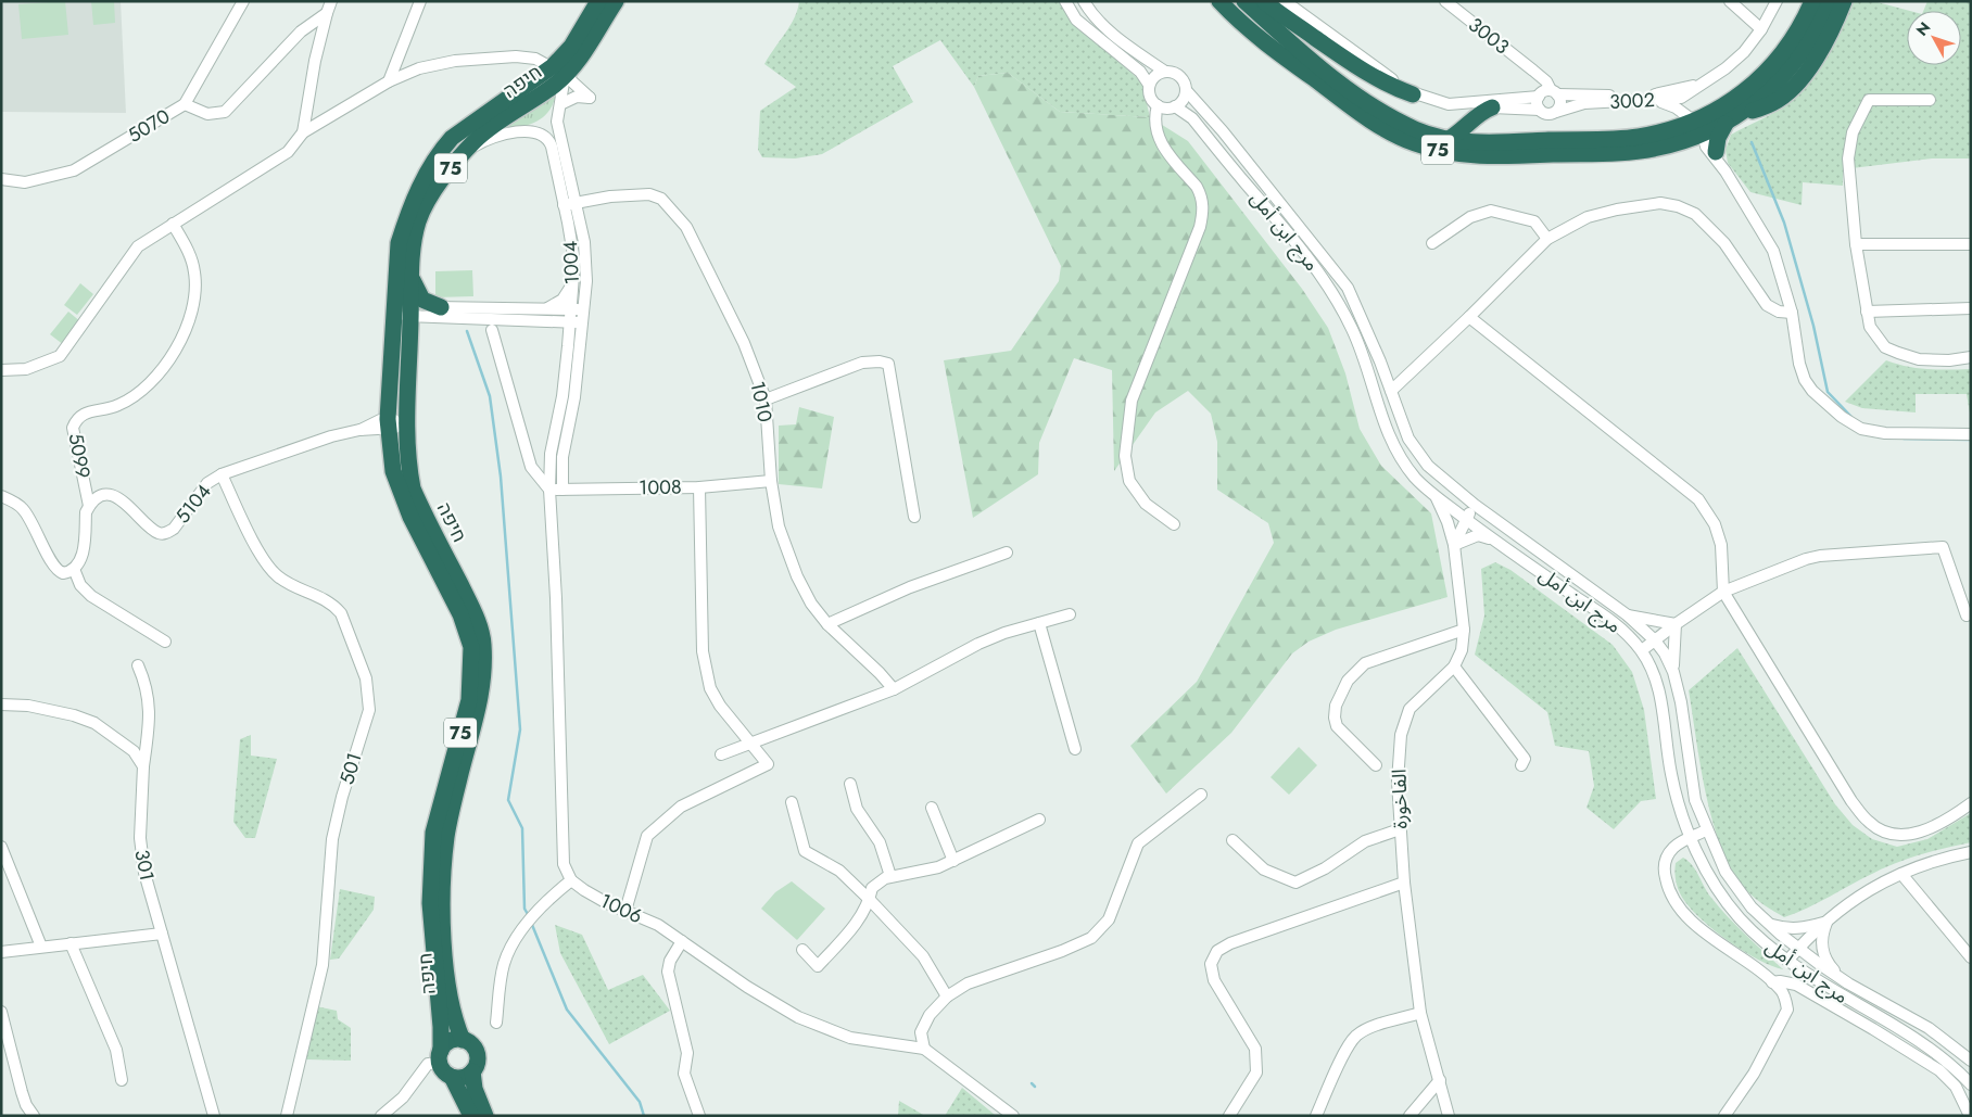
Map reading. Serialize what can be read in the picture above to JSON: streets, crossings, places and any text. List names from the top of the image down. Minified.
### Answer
{"streets":{"highway":["חיפה","75"],"street":["3003","3002","5070","مرج ابن أمل","1004","1010","5099","1008","5104","501","الفاخورة","301","1006"]},"crossings":[["3003","3002"],["חיפה","75"],["חיפה","1004"],["חיפה","1010"],["חיפה","5104"],["75","1004"],["مرج ابن أمل","الفاخورة"],["1004","1010"],["1004","1008"],["1010","1008"],["5099","5104"],["5104","501"]],"north":"top left"}
